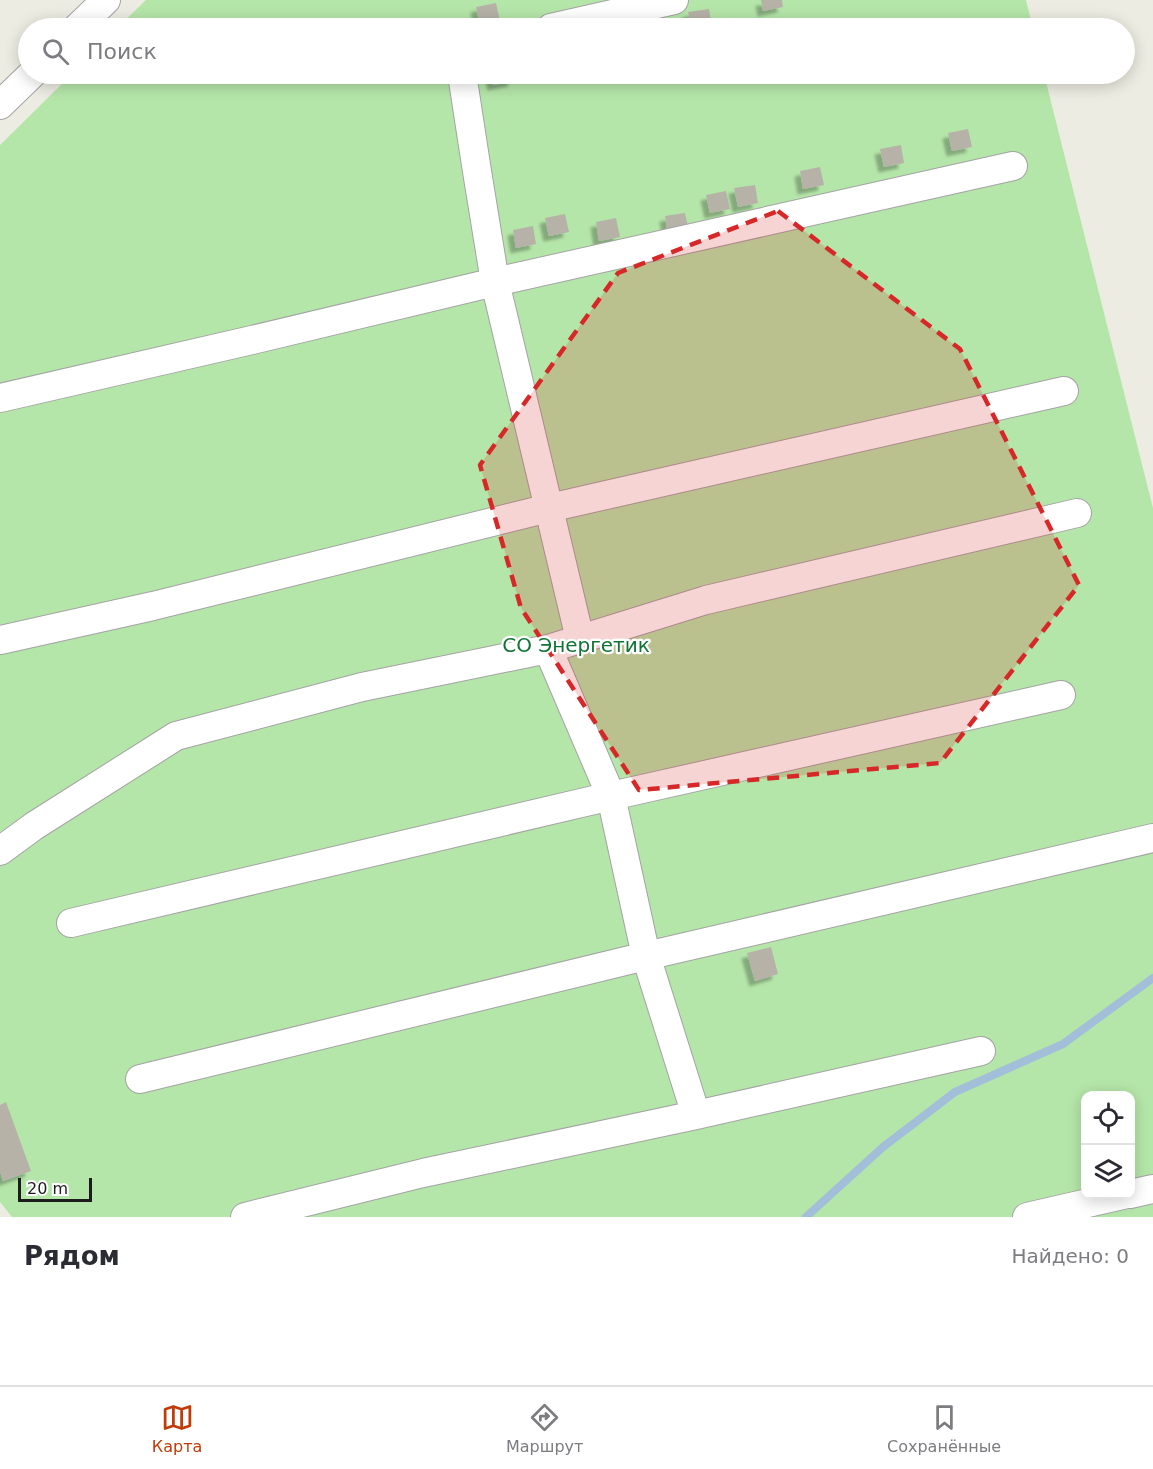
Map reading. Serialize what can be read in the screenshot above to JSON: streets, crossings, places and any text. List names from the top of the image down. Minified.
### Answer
{"parks":["СО Энергетик"],"scale_bar":"20 m","page":{"search":"Поиск","scale":"20 m","heading":["Рядом","Найдено: 0"],"nav":["Карта","Маршрут","Сохранённые"]}}
